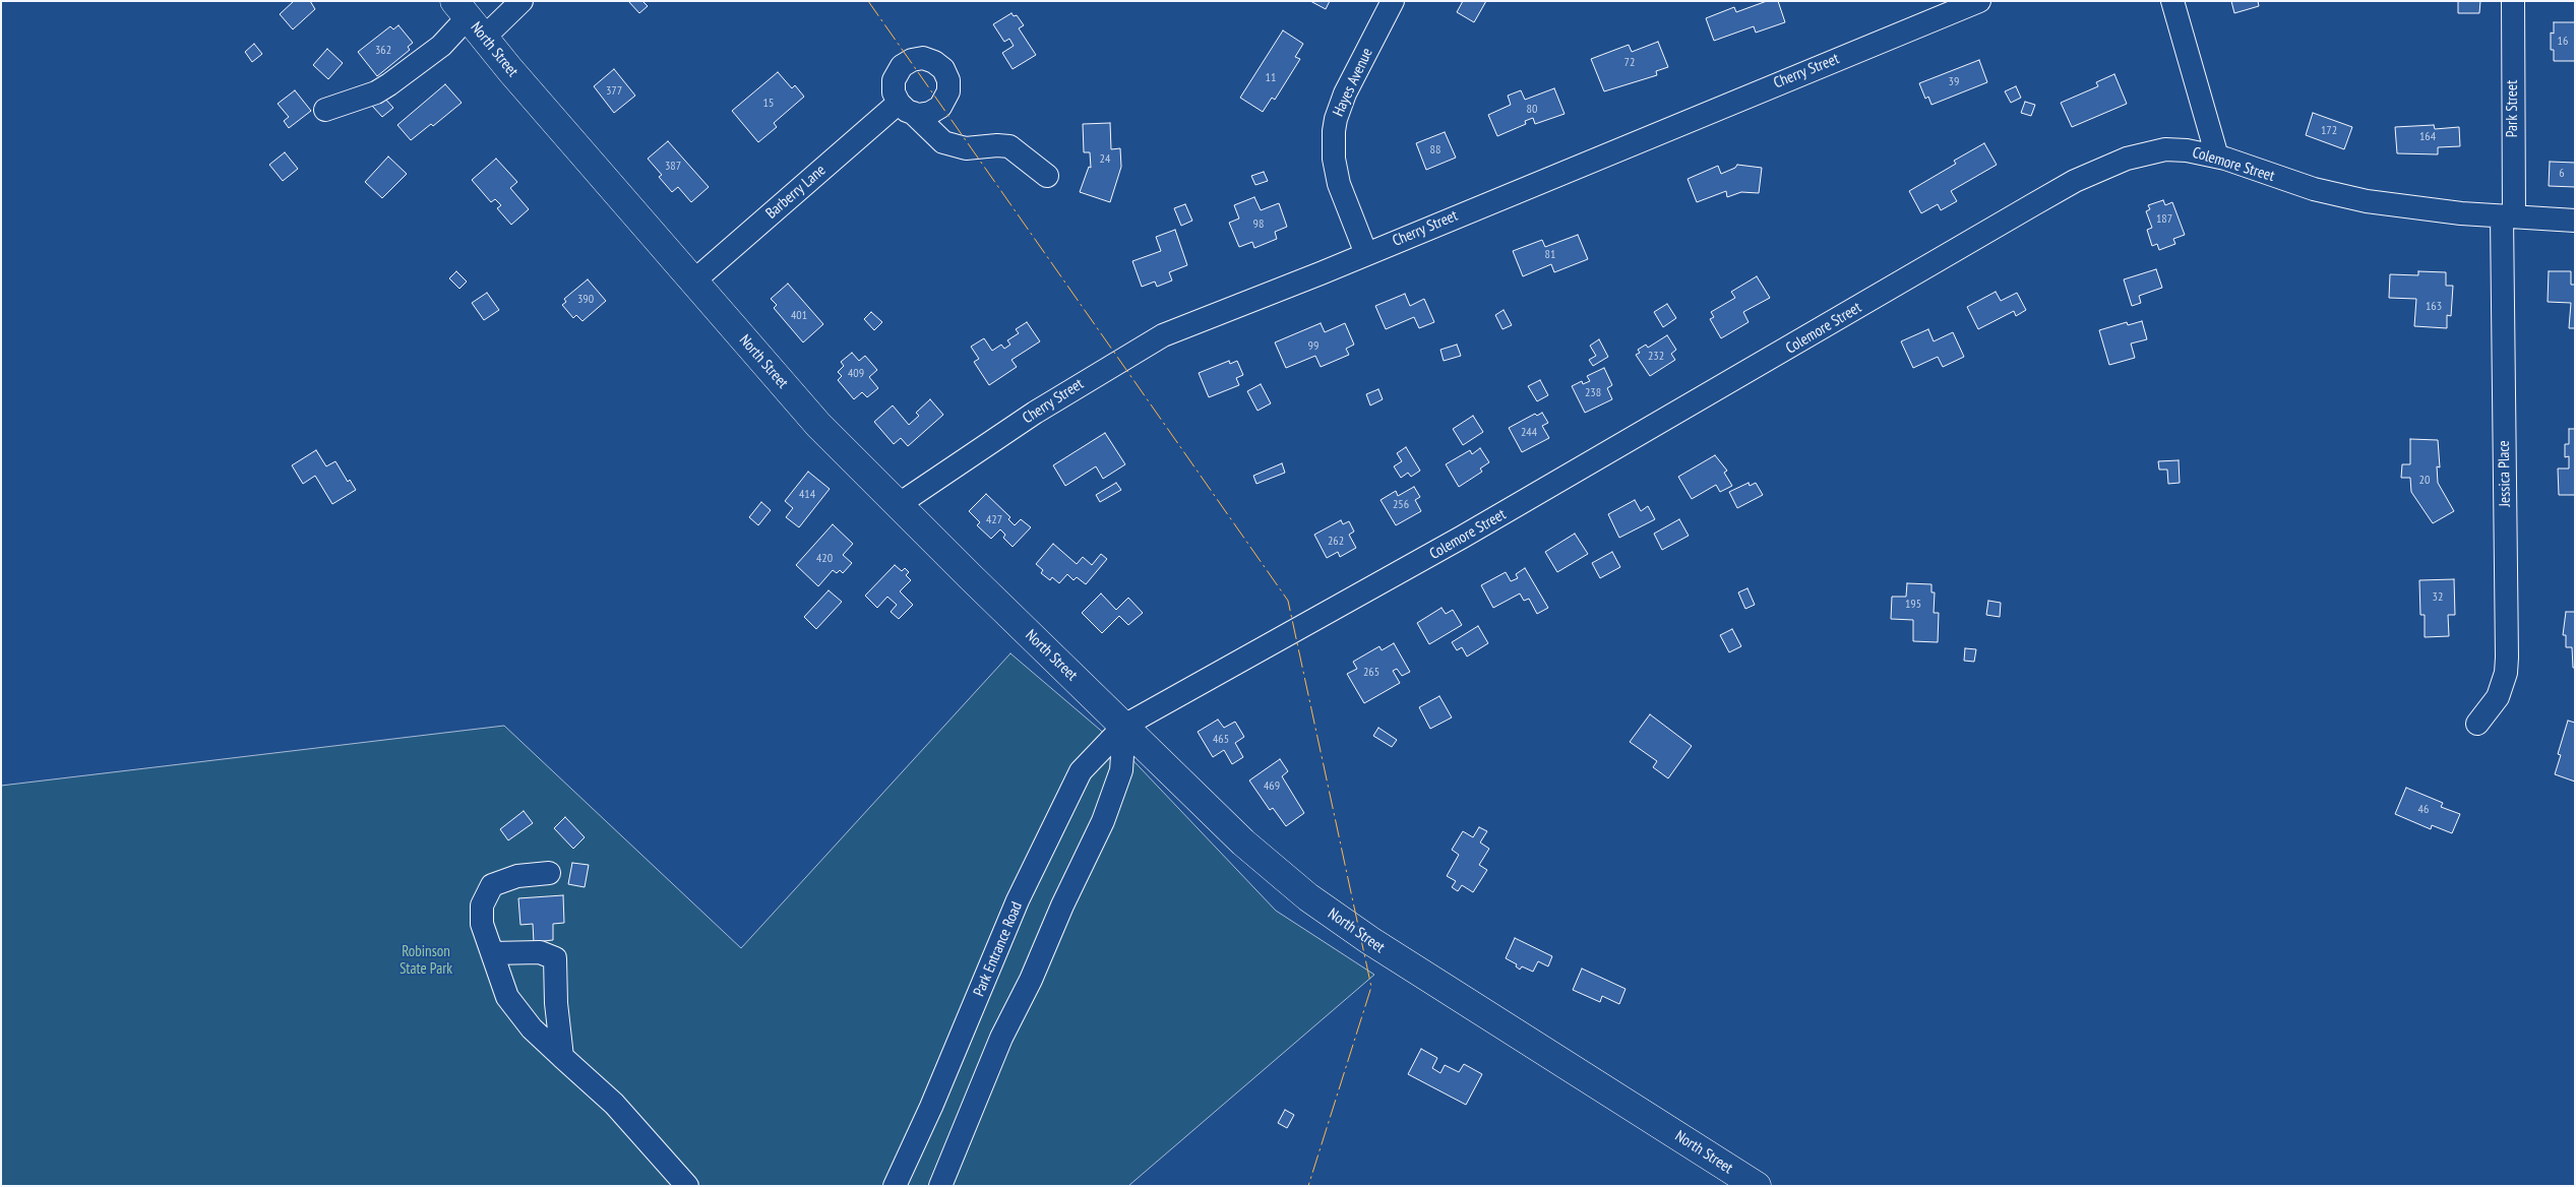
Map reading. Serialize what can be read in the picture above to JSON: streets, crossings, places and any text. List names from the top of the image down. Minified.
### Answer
{"streets":{"main road":["North Street"],"street":["Cherry Street","Hayes Avenue","Park Street","Colemore Street","Barberry Lane","Jessica Place","Park Entrance Road"]},"crossings":[["North Street","Cherry Street"],["North Street","Colemore Street"],["North Street","Barberry Lane"],["North Street","Park Entrance Road"],["Cherry Street","Hayes Avenue"],["Park Street","Colemore Street"],["Park Street","Jessica Place"],["Colemore Street","Jessica Place"],["Colemore Street","Park Entrance Road"]],"parks":["Robinson State Park"],"house_numbers":["16","362","72","11","39","377","15","80","172","164","88","24","387","6","187","98","81","390","163","401","99","232","409","238","244","20","414","256","427","262","420","32","195","265","465","469","46"]}
